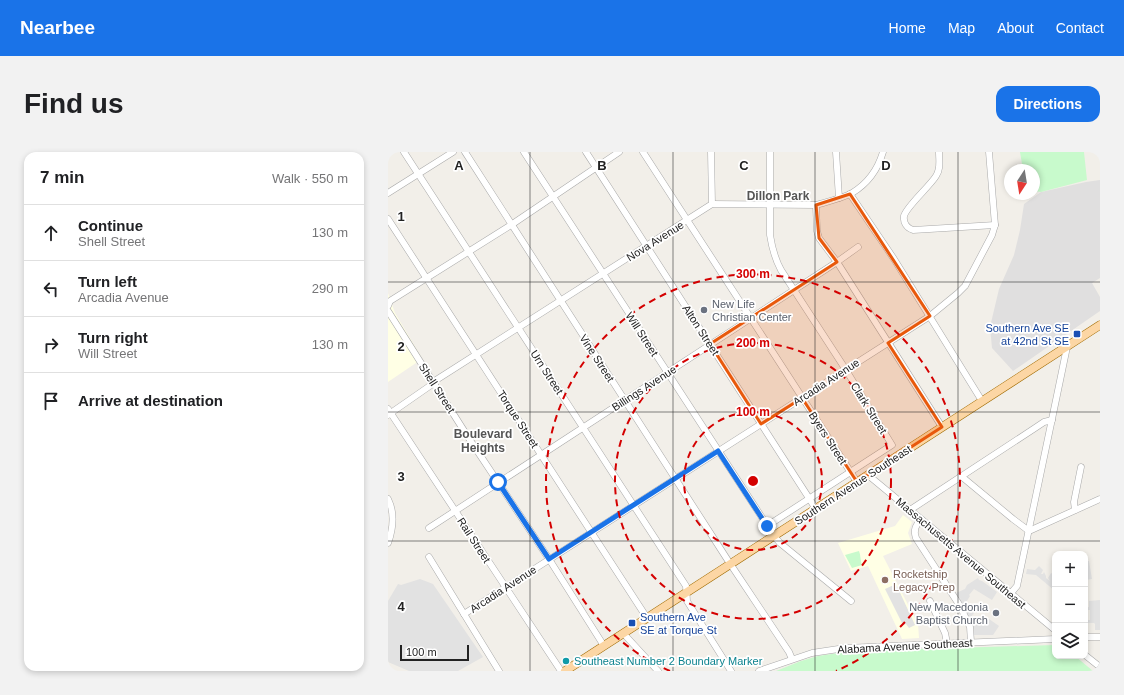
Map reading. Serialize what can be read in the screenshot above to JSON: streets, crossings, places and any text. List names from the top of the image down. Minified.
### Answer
{"streets":{"main road":["Southern Avenue Southeast"],"street":["Nova Avenue","Alton Street","Will Street","Vine Street","Urn Street","Arcadia Avenue","Shell Street","Billings Avenue","Clark Street","Torque Street","Byers Street","Rail Street","Massachusetts Avenue Southeast","Alabama Avenue Southeast"]},"crossings":[["Nova Avenue","Alton Street"],["Nova Avenue","Will Street"],["Nova Avenue","Vine Street"],["Nova Avenue","Urn Street"],["Nova Avenue","Shell Street"],["Nova Avenue","Torque Street"],["Nova Avenue","Byers Street"],["Nova Avenue","Rail Street"],["Alton Street","Arcadia Avenue"],["Alton Street","Billings Avenue"],["Alton Street","Southern Avenue Southeast"],["Will Street","Arcadia Avenue"],["Will Street","Billings Avenue"],["Will Street","Southern Avenue Southeast"],["Vine Street","Arcadia Avenue"],["Vine Street","Billings Avenue"],["Vine Street","Southern Avenue Southeast"],["Vine Street","Alabama Avenue Southeast"],["Urn Street","Arcadia Avenue"],["Urn Street","Billings Avenue"],["Urn Street","Southern Avenue Southeast"],["Arcadia Avenue","Shell Street"],["Arcadia Avenue","Clark Street"],["Arcadia Avenue","Torque Street"],["Arcadia Avenue","Byers Street"],["Arcadia Avenue","Rail Street"],["Shell Street","Billings Avenue"],["Shell Street","Southern Avenue Southeast"],["Billings Avenue","Clark Street"],["Billings Avenue","Torque Street"],["Billings Avenue","Byers Street"],["Billings Avenue","Rail Street"],["Clark Street","Byers Street"],["Torque Street","Southern Avenue Southeast"],["Byers Street","Southern Avenue Southeast"],["Southern Avenue Southeast","Massachusetts Avenue Southeast"]],"districts":["Dillon Park","Boulevard Heights"],"places":{"other":["New Life Christian Center","Rocketship Legacy Prep","New Macedonia Baptist Church","Southeast Number 2 Boundary Marker"],"transit":["Southern Ave SE at 42nd St SE","Southern Ave SE at Torque St"]},"scale_bar":"100 m","north":"bottom","page":{"header":"Nearbee","nav":["Home","Map","About","Contact"],"buttons":"Directions","title":"Find us","heading":["7 min","Walk · 550 m"],"list":[["Continue","Shell Street","130 m"],["Turn left","Arcadia Avenue","290 m"],["Turn right","Will Street","130 m"],"Arrive at destination"],"map_buttons":["+","−"],"scale":"100 m"},"grid":{"columns":["A","B","C","D"],"rows":["1","2","3","4"]},"rings":["300 m","200 m","100 m"]}
